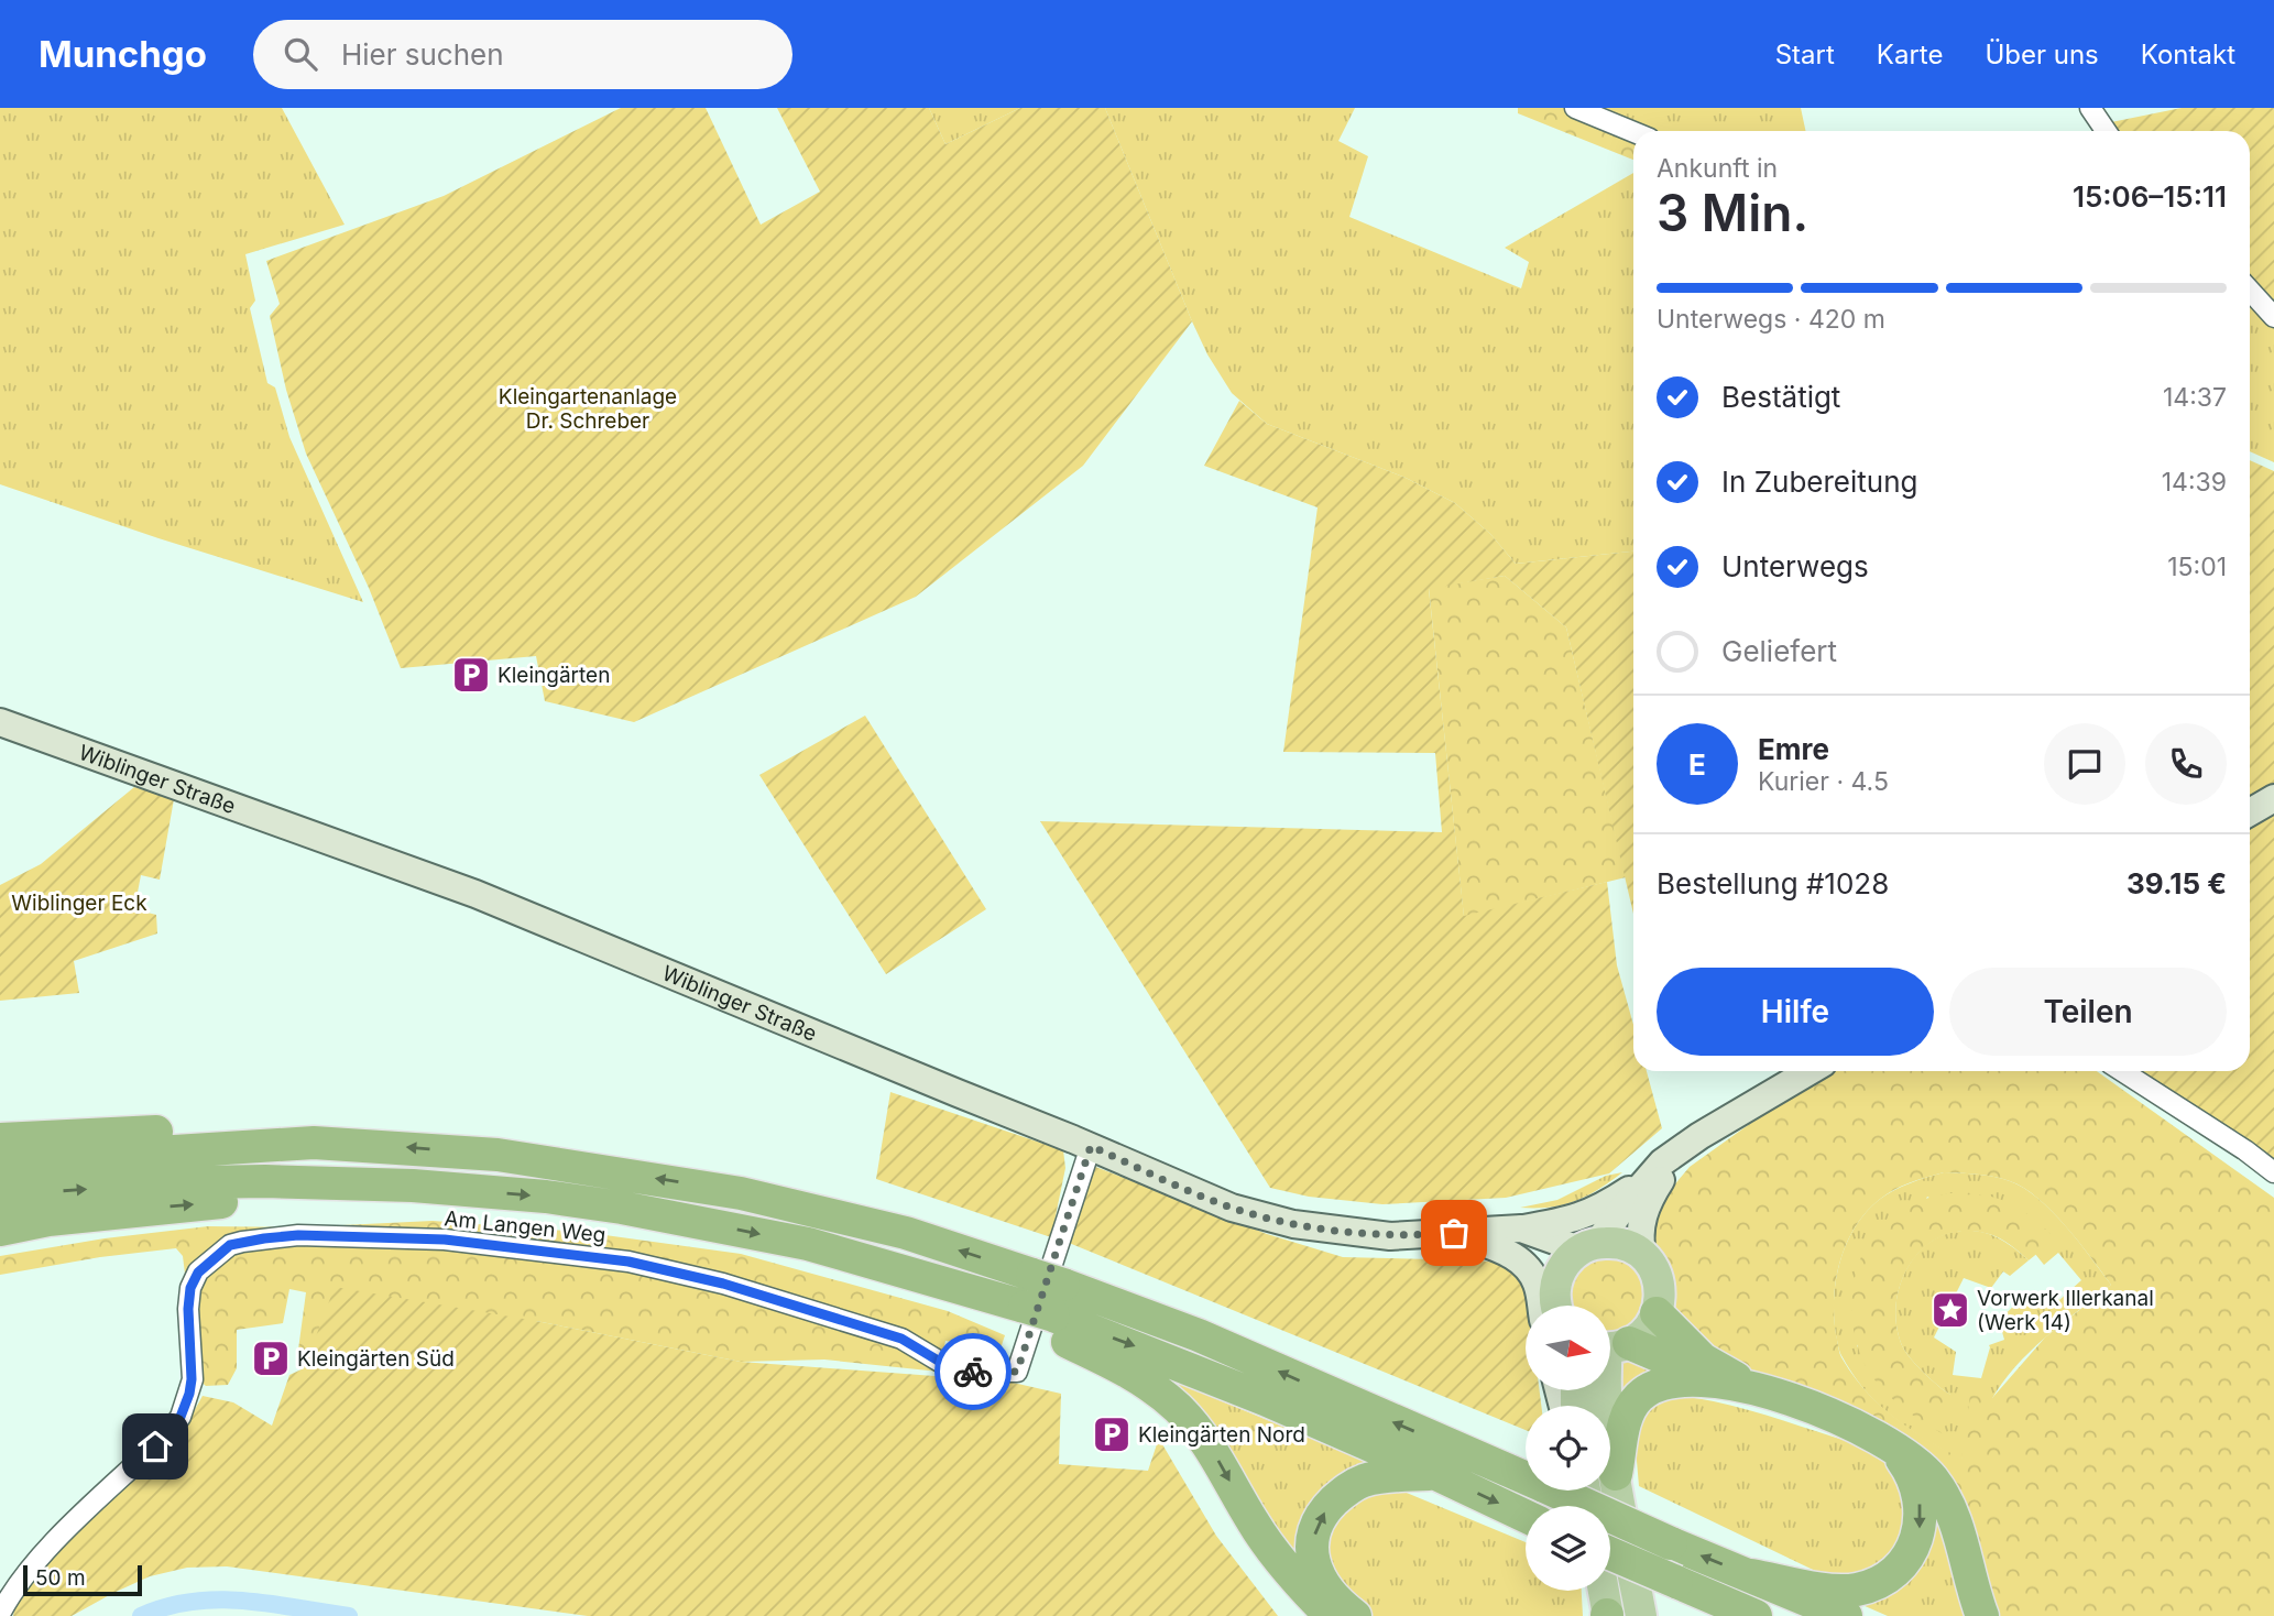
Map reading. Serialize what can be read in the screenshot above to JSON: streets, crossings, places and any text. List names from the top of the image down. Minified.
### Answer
{"streets":{"main road":["Wiblinger Straße"],"street":["Am Langen Weg"]},"crossings":[["Wiblinger Straße","Am Langen Weg"]],"parks":["Kleingartenanlage Dr. Schreber","Wiblinger Eck"],"places":{"parking":["Kleingärten","Kleingärten Süd","Kleingärten Nord"],"place":["Vorwerk Illerkanal (Werk 14)"]},"scale_bar":"50 m","north":"right","page":{"header":"Munchgo","search":"Hier suchen","nav":["Start","Karte","Über uns","Kontakt"],"heading":["3 Min.","Ankunft in","15:06–15:11"],"panel":["Emre","Kurier · 4.5","Bestellung #1028","39.15 €"],"bar":"Unterwegs · 420 m","list":[["Bestätigt","14:37"],["In Zubereitung","14:39"],["Unterwegs","15:01"],"Geliefert"],"round":"E","buttons":["Hilfe","Teilen"],"scale":"50 m"}}
